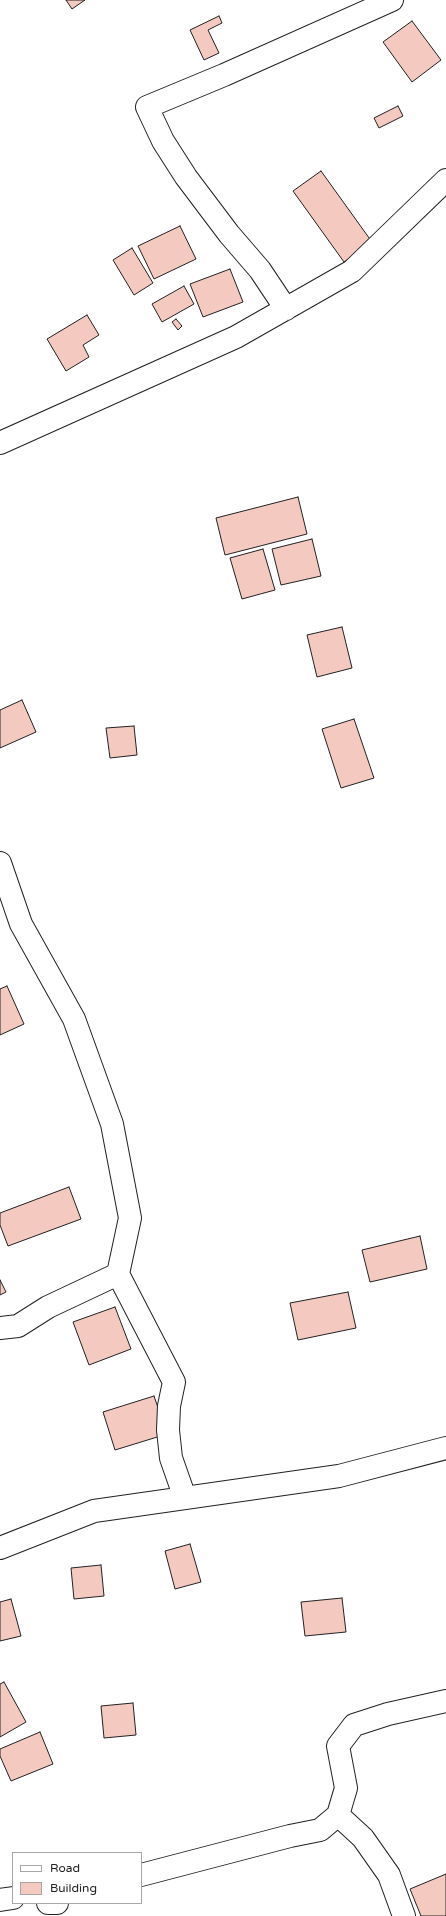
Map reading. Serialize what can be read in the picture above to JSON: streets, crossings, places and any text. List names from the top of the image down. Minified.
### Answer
{"legend":["Road","Building"]}
